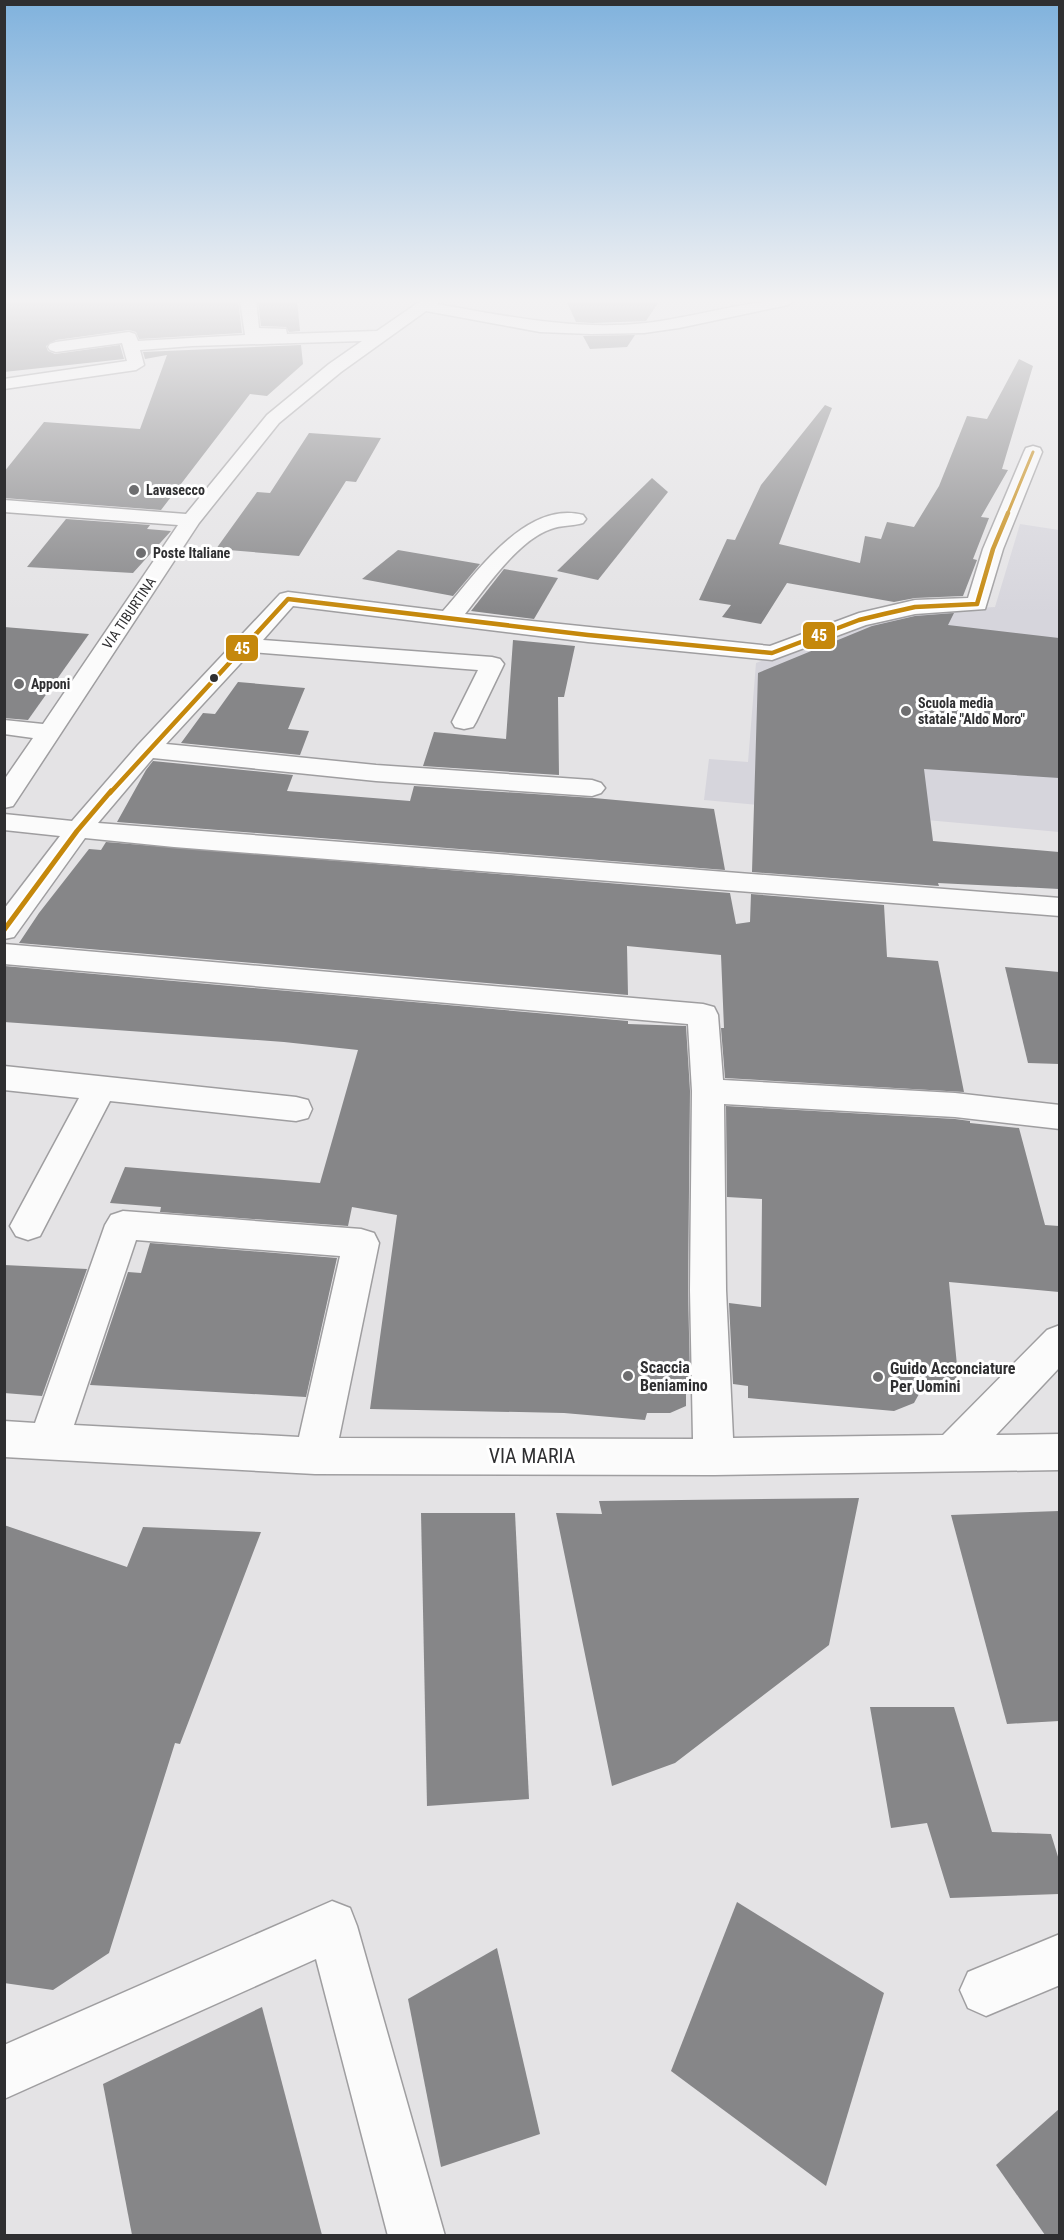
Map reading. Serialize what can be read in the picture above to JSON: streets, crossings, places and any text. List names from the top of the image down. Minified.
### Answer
{"streets":{"street":["VIA TIBURTINA","VIA MARIA"]},"places":["Lavasecco","Poste Italiane","Apponi","Scuola media statale \"Aldo Moro\"","Scaccia Beniamino","Guido Acconciature Per Uomini"],"lines":["transit line 45"]}
